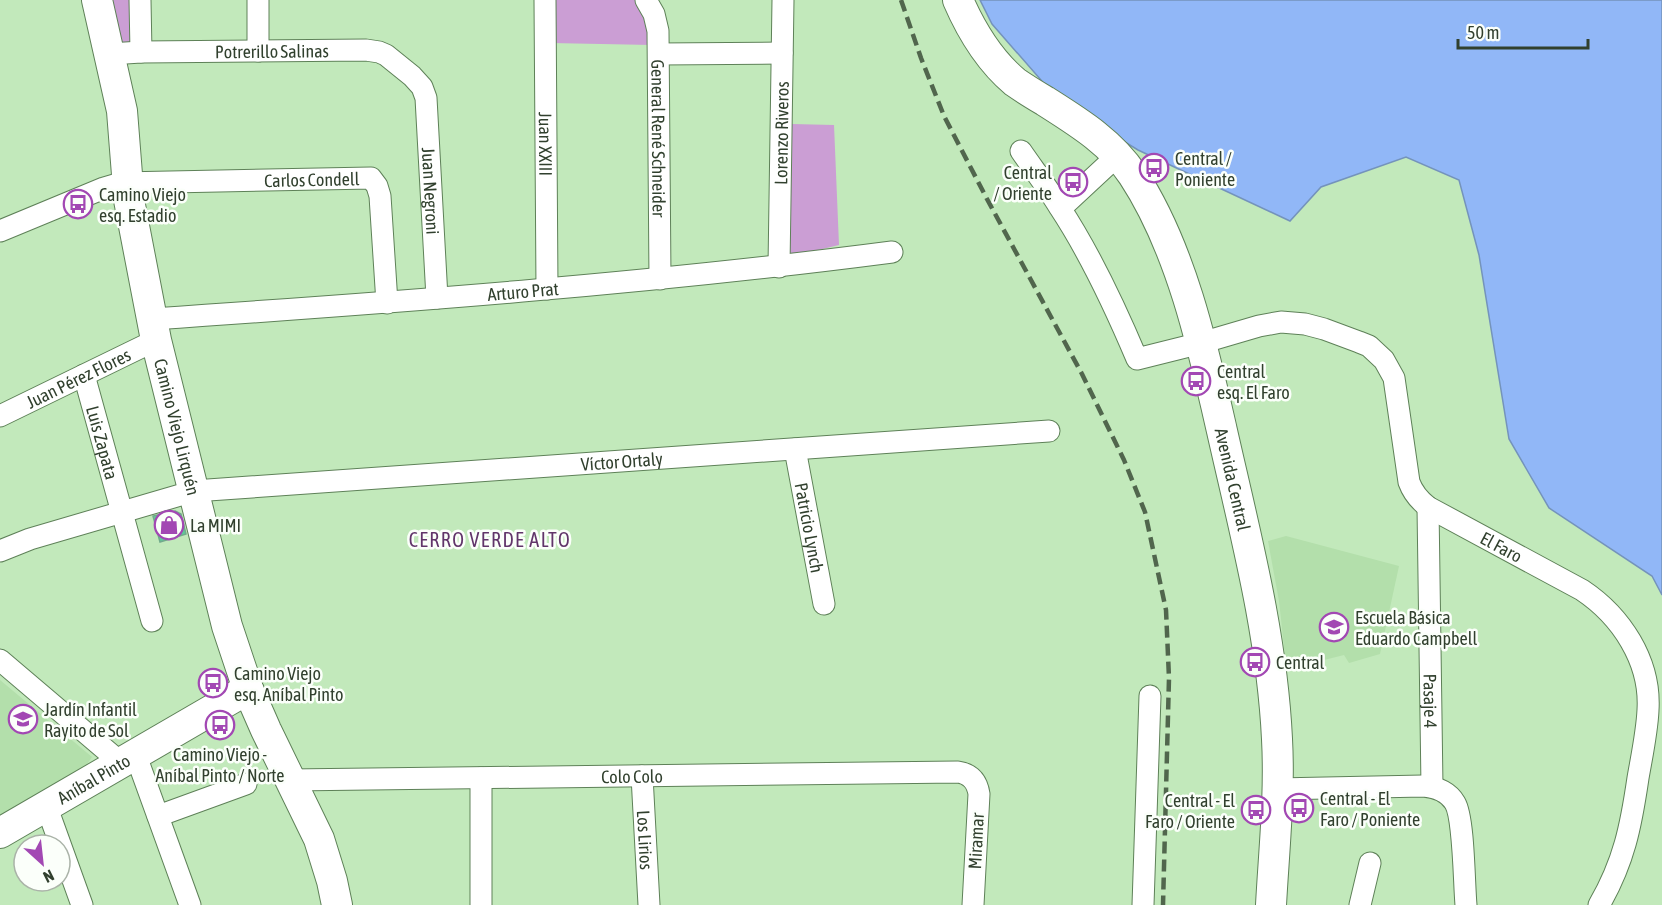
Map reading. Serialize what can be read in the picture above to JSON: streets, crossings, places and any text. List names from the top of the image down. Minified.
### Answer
{"streets":{"street":["Potrerillo Salinas","Lorenzo Riveros","General René Schneider","Juan XXIII","Carlos Condell","Juan Negroni","Arturo Prat","Juan Pérez Flores","Camino Viejo Lirquén","Luis Zapata","Víctor Ortaly","Avenida Central","Patricio Lynch","El Faro","Pasaje 4","Colo Colo","Aníbal Pinto","Los Lirios","Miramar"]},"crossings":[["Potrerillo Salinas","Juan Negroni"],["Potrerillo Salinas","Camino Viejo Lirquén"],["Lorenzo Riveros","Arturo Prat"],["General René Schneider","Arturo Prat"],["Juan XXIII","Arturo Prat"],["Carlos Condell","Arturo Prat"],["Carlos Condell","Camino Viejo Lirquén"],["Juan Negroni","Arturo Prat"],["Arturo Prat","Juan Pérez Flores"],["Arturo Prat","Camino Viejo Lirquén"],["Juan Pérez Flores","Camino Viejo Lirquén"],["Juan Pérez Flores","Luis Zapata"],["Camino Viejo Lirquén","Víctor Ortaly"],["Camino Viejo Lirquén","Colo Colo"],["Camino Viejo Lirquén","Aníbal Pinto"],["Víctor Ortaly","Patricio Lynch"],["Avenida Central","El Faro"],["El Faro","Pasaje 4"],["Colo Colo","Los Lirios"],["Colo Colo","Miramar"]],"districts":["CERRO VERDE ALTO"],"places":{"bus stop":["Central / Poniente","Central / Oriente","Camino Viejo esq. Estadio","Central esq. El Faro","Central","Camino Viejo esq. Aníbal Pinto","Camino Viejo - Aníbal Pinto / Norte","Central - El Faro / Poniente","Central - El Faro / Oriente"],"shop":["La MIMI"],"school or university":["Escuela Básica Eduardo Campbell","Jardín Infantil Rayito de Sol"]},"scale_bar":"50 m","north":"bottom right"}
